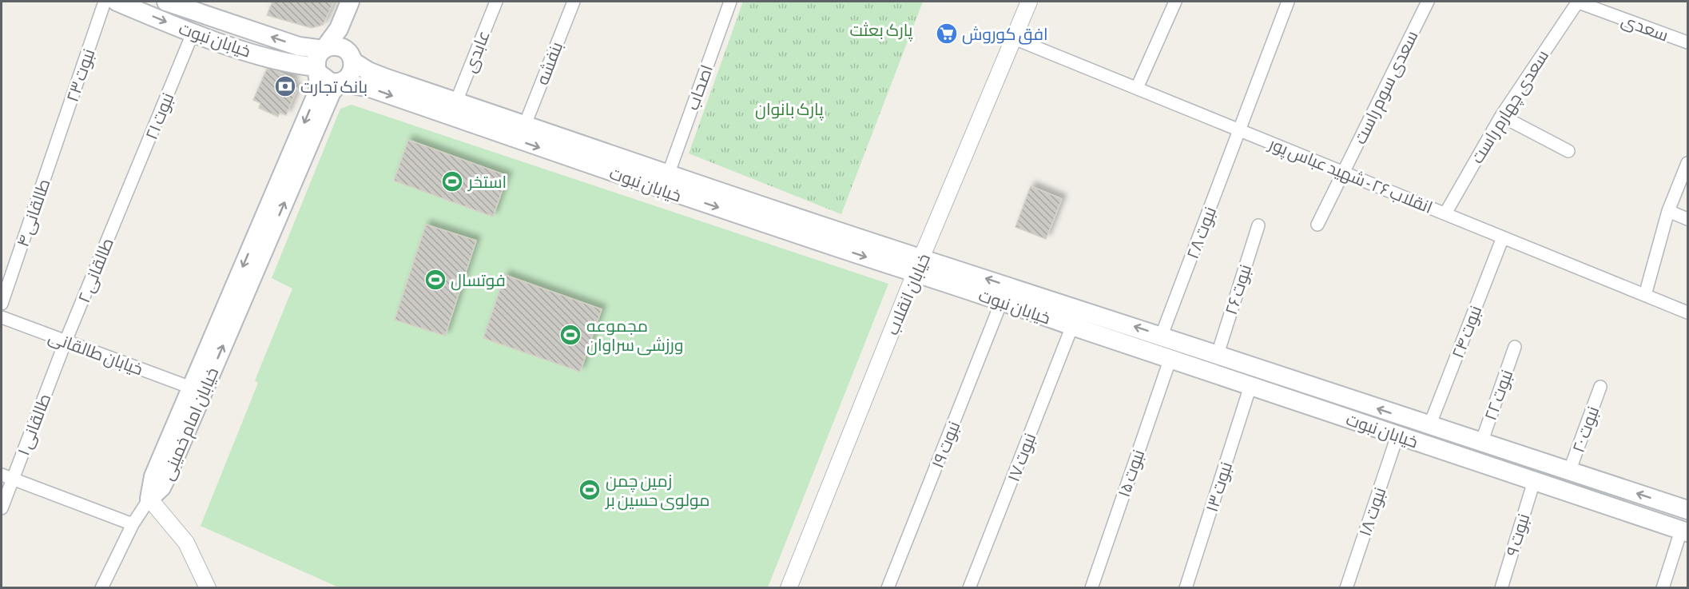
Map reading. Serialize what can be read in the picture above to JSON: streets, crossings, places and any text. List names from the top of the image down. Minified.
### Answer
{"streets":{"main road":["خیابان نبوت","خیابان امام خمینی"],"street":["سعدی","عابدی","بنفشه","نبوت ۲۳","اصحاب","سعدی سوم راست","سعدی چهارم راست","نبوت ۲۱","انقلاب ۲۶ - شهید عباس پور","طالقانی ۴","نبوت ۲۸","طالقانی ۲","نبوت ۲۶","خیابان انقلاب","نبوت ۲۴","خیابان طالقانی","نبوت ۲۲","طالقانی ۱","نبوت ۲۰","نبوت ۱۹","نبوت ۱۷","نبوت ۱۵","نبوت ۱۳","نبوت ۱۸","نبوت ۹"]},"crossings":[["سعدی","سعدی چهارم راست"],["خیابان نبوت","عابدی"],["خیابان نبوت","بنفشه"],["خیابان نبوت","اصحاب"],["خیابان نبوت","نبوت ۲۱"],["خیابان نبوت","نبوت ۲۸"],["خیابان نبوت","نبوت ۲۶"],["خیابان نبوت","خیابان انقلاب"],["خیابان نبوت","نبوت ۲۴"],["خیابان نبوت","نبوت ۲۲"],["خیابان نبوت","خیابان امام خمینی"],["خیابان نبوت","نبوت ۲۰"],["خیابان نبوت","نبوت ۱۹"],["خیابان نبوت","نبوت ۱۷"],["خیابان نبوت","نبوت ۱۵"],["خیابان نبوت","نبوت ۱۳"],["خیابان نبوت","نبوت ۱۸"],["خیابان نبوت","نبوت ۹"],["نبوت ۲۳","طالقانی ۴"],["سعدی سوم راست","انقلاب ۲۶ - شهید عباس پور"],["سعدی چهارم راست","انقلاب ۲۶ - شهید عباس پور"],["نبوت ۲۱","طالقانی ۲"],["انقلاب ۲۶ - شهید عباس پور","نبوت ۲۸"],["انقلاب ۲۶ - شهید عباس پور","خیابان انقلاب"],["انقلاب ۲۶ - شهید عباس پور","نبوت ۲۴"],["طالقانی ۲","خیابان طالقانی"],["طالقانی ۲","طالقانی ۱"],["خیابان طالقانی","خیابان امام خمینی"],["خیابان طالقانی","طالقانی ۱"]],"parks":["پارک بعثت","پارک بانوان"],"places":{"supermarket":["افق کوروش"],"bank":["بانک تجارت"],"sports":["استخر","فوتسال","مجموعه ورزشی سراوان","زمین چمن مولوی حسین بر"]}}
